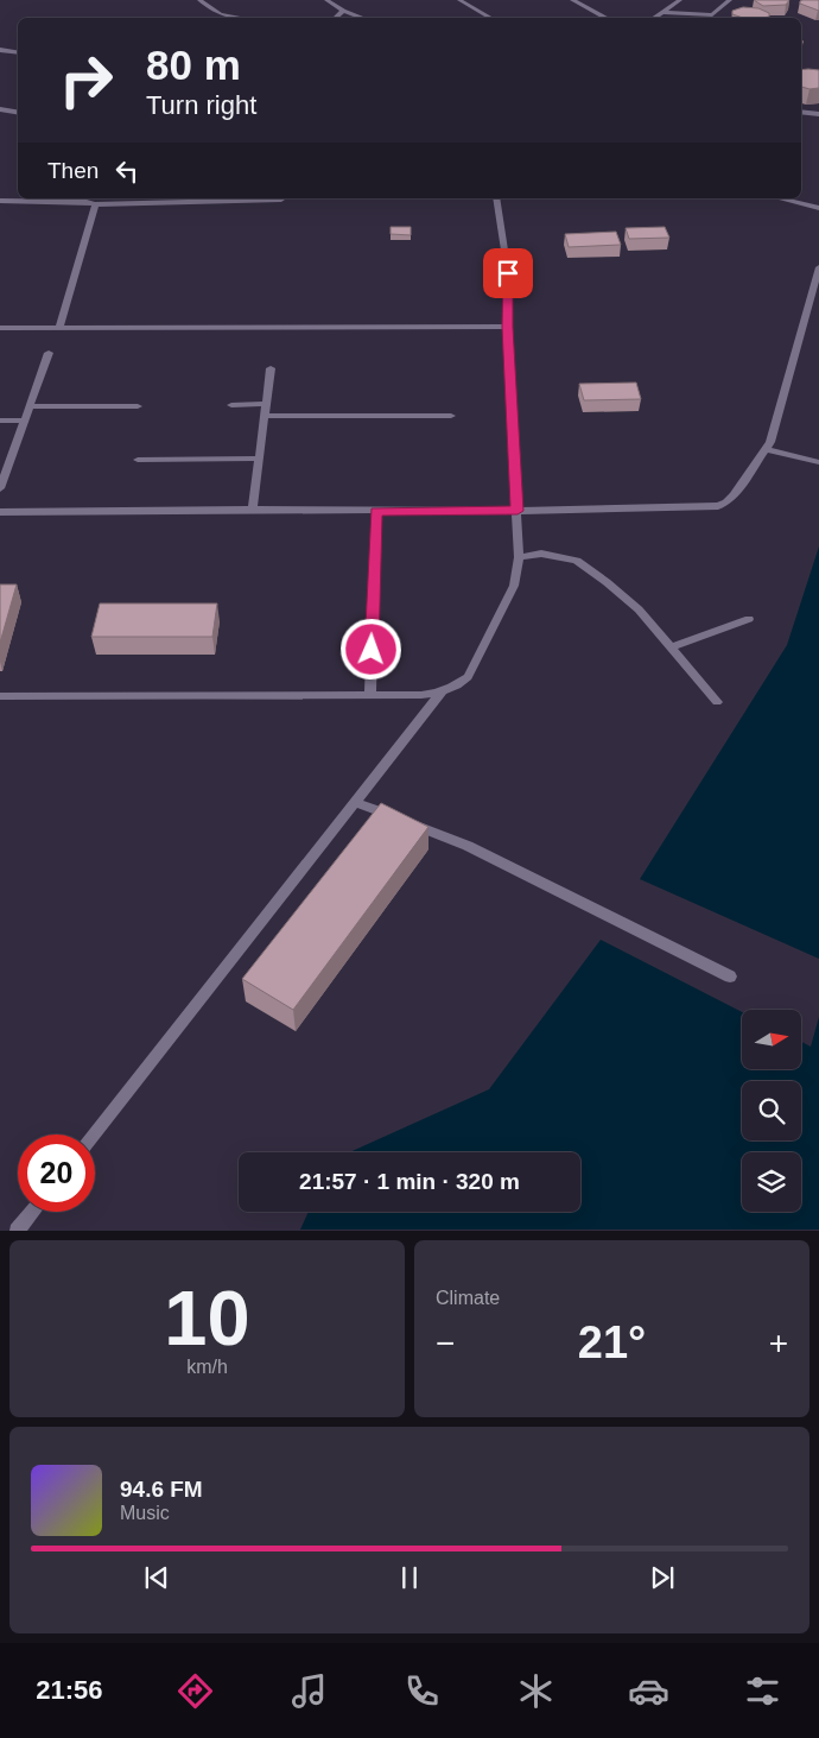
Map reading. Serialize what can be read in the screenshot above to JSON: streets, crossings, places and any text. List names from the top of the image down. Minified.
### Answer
{"north":"right","page":{"turn":["80 m","Turn right"],"then":"Then","limit":"20","trip":"21:57 · 1 min · 320 m","tile":[["10","km/h"],"Climate"],"heat":["−","21°","+"],"song":["94.6 FM","Music"],"tabs":"21:56"}}
